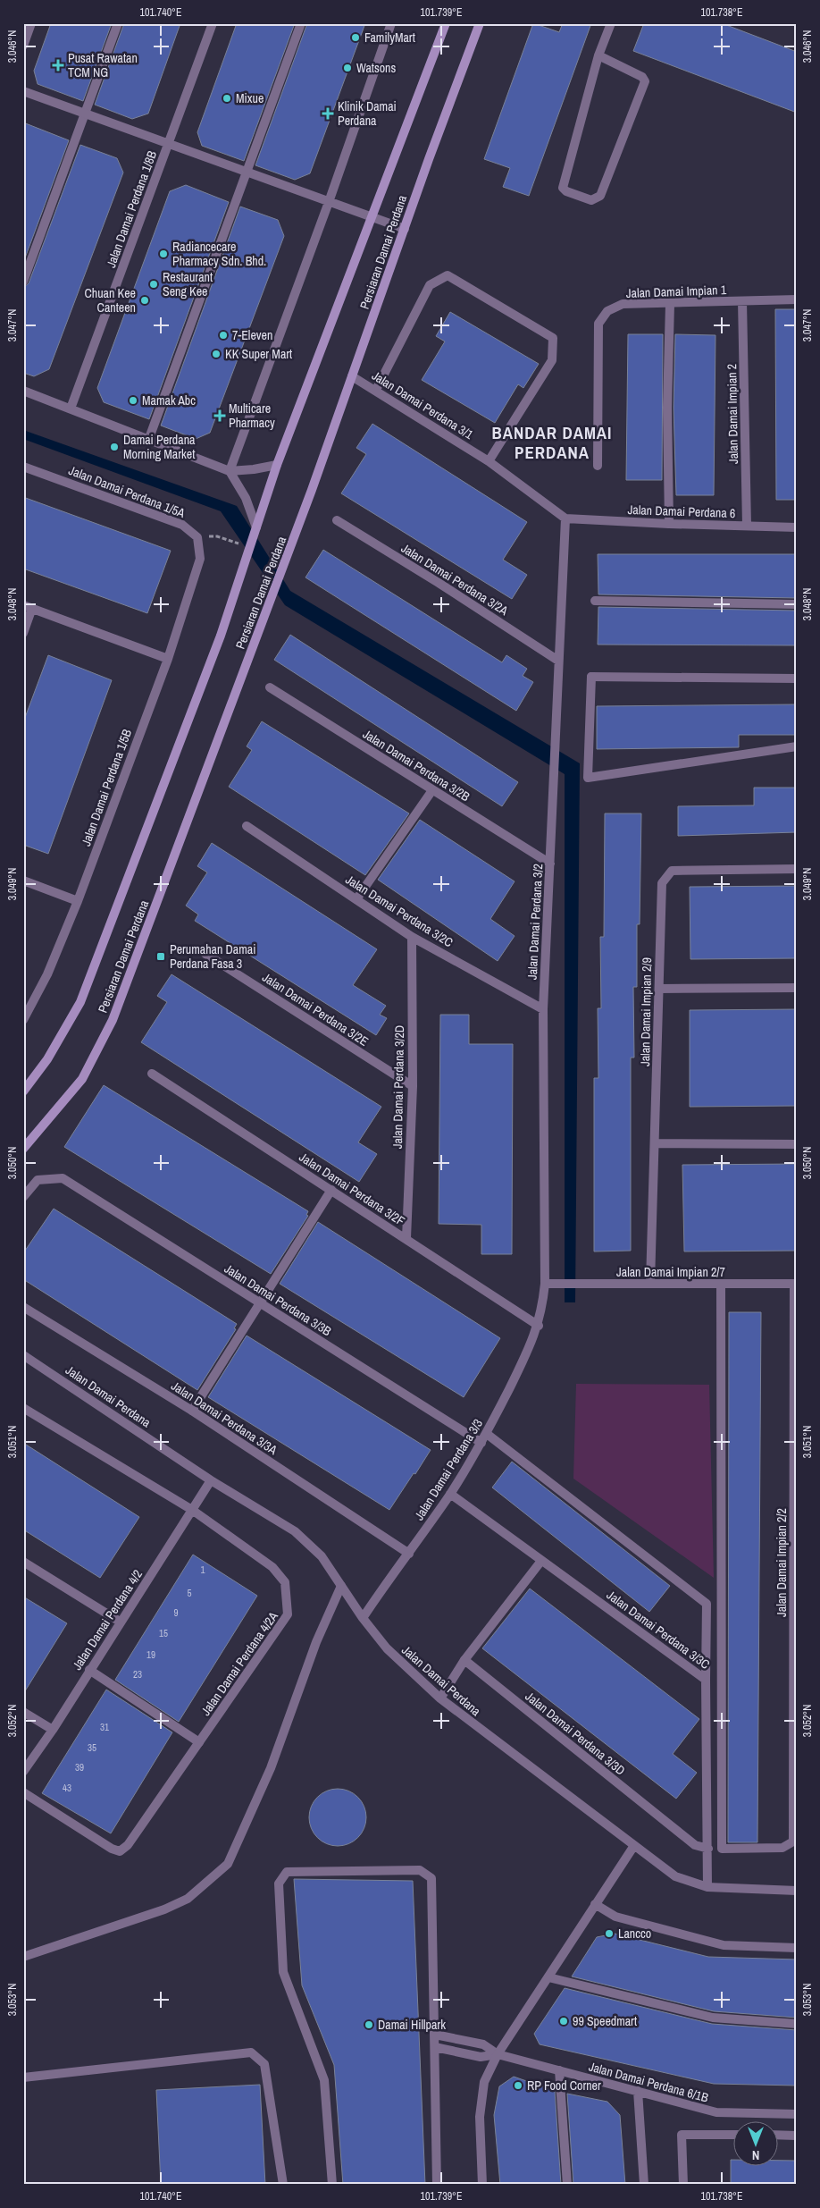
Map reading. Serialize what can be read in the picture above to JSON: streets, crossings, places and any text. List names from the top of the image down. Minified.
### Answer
{"streets":{"main road":["Persiaran Damai Perdana"],"street":["Jalan Damai Perdana 1/8B","Jalan Damai Impian 1","Jalan Damai Perdana 3/1","Jalan Damai Impian 2","Jalan Damai Perdana 1/5A","Jalan Damai Perdana 6","Jalan Damai Perdana 3/2A","Jalan Damai Perdana 3/2B","Jalan Damai Perdana 1/5B","Jalan Damai Perdana 3/2C","Jalan Damai Perdana 3/2","Jalan Damai Perdana 3/2E","Jalan Damai Impian 2/9","Jalan Damai Perdana 3/2D","Jalan Damai Perdana 3/2F","Jalan Damai Impian 2/7","Jalan Damai Perdana 3/3B","Jalan Damai Perdana","Jalan Damai Perdana 3/3A","Jalan Damai Perdana 3/3","Jalan Damai Impian 2/2","Jalan Damai Perdana 4/2","Jalan Damai Perdana 3/3C","Jalan Damai Perdana 4/2A","Jalan Damai Perdana 3/3D","Jalan Damai Perdana 6/1B"]},"crossings":[["Persiaran Damai Perdana","Jalan Damai Perdana 3/1"],["Jalan Damai Impian 1","Jalan Damai Impian 2"],["Jalan Damai Perdana 3/1","Jalan Damai Perdana 6"],["Jalan Damai Perdana 3/1","Jalan Damai Perdana 3/2"],["Jalan Damai Impian 2","Jalan Damai Perdana 6"],["Jalan Damai Perdana 1/5A","Jalan Damai Perdana 1/5B"],["Jalan Damai Perdana 6","Jalan Damai Perdana 3/2"],["Jalan Damai Perdana 3/2A","Jalan Damai Perdana 3/2"],["Jalan Damai Perdana 3/2B","Jalan Damai Perdana 3/2"],["Jalan Damai Perdana 3/2C","Jalan Damai Perdana 3/2"],["Jalan Damai Perdana 3/2C","Jalan Damai Perdana 3/2D"],["Jalan Damai Perdana 3/2","Jalan Damai Perdana 3/2F"],["Jalan Damai Perdana 3/2","Jalan Damai Impian 2/7"],["Jalan Damai Perdana 3/2","Jalan Damai Perdana 3/3"],["Jalan Damai Perdana 3/2E","Jalan Damai Perdana 3/2D"],["Jalan Damai Impian 2/9","Jalan Damai Impian 2/7"],["Jalan Damai Perdana 3/2D","Jalan Damai Perdana 3/2F"],["Jalan Damai Perdana 3/2F","Jalan Damai Perdana 3/3"],["Jalan Damai Impian 2/7","Jalan Damai Impian 2/2"],["Jalan Damai Perdana 3/3B","Jalan Damai Perdana 3/3"],["Jalan Damai Perdana","Jalan Damai Perdana 3/3"],["Jalan Damai Perdana","Jalan Damai Perdana 4/2"],["Jalan Damai Perdana","Jalan Damai Perdana 3/3C"],["Jalan Damai Perdana 3/3A","Jalan Damai Perdana 3/3"],["Jalan Damai Perdana 3/3","Jalan Damai Perdana 3/3C"],["Jalan Damai Perdana 4/2","Jalan Damai Perdana 4/2A"],["Jalan Damai Perdana 3/3C","Jalan Damai Perdana 3/3D"]],"districts":["BANDAR DAMAI PERDANA"],"places":{"other":["FamilyMart","Watsons","Mixue","Radiancecare Pharmacy Sdn. Bhd.","Restaurant Seng Kee","Chuan Kee Canteen","7-Eleven","KK Super Mart","Mamak Abc","Damai Perdana Morning Market","Lancco","99 Speedmart","Damai Hillpark","RP Food Corner"],"health":["Pusat Rawatan TCM NG","Klinik Damai Perdana","Multicare Pharmacy"],"transit":["Perumahan Damai Perdana Fasa 3"]},"house_numbers":["1","5","9","15","19","23","31","35","39","43"],"north":"bottom","coordinates":["101.740°E","101.739°E","101.738°E","3.046°N","3.047°N","3.048°N","3.049°N","3.050°N","3.051°N","3.052°N","3.053°N"]}
